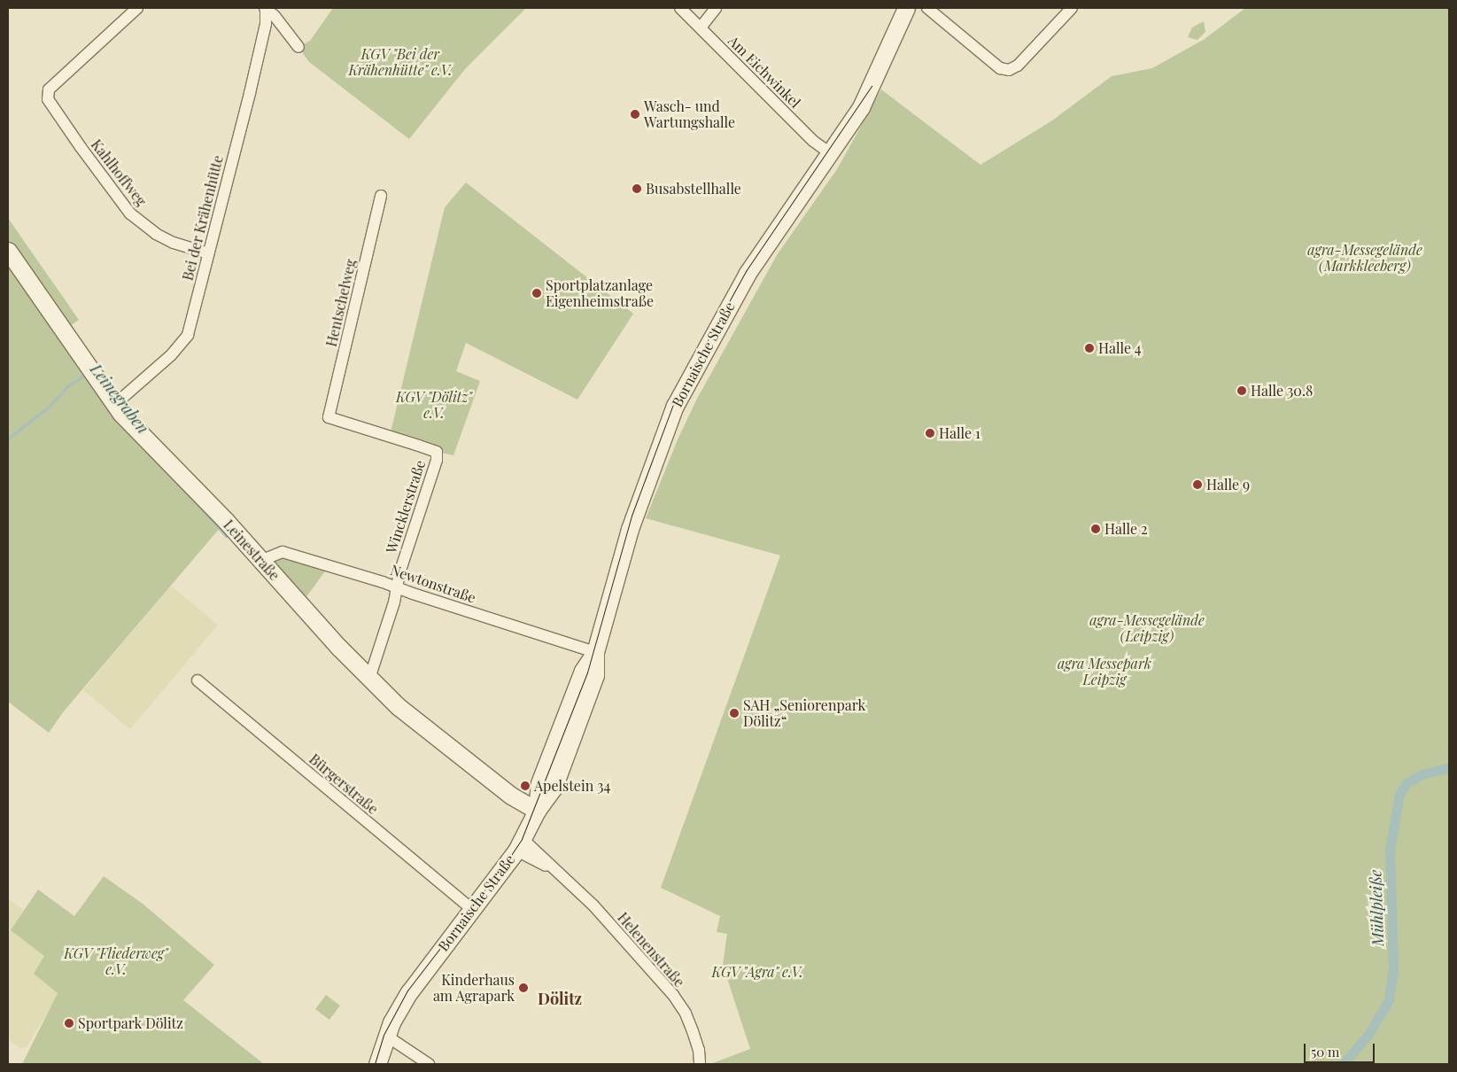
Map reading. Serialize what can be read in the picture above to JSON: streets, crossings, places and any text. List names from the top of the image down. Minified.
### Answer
{"streets":{"main road":["Bornaische Straße","Leinestraße"],"street":["Am Eichwinkel","Kahlhoffweg","Bei der Krähenhütte","Hentschelweg","Wincklerstraße","Newtonstraße","Bürgerstraße","Helenenstraße"]},"crossings":[["Am Eichwinkel","Bornaische Straße"],["Kahlhoffweg","Bei der Krähenhütte"],["Bei der Krähenhütte","Leinestraße"],["Hentschelweg","Wincklerstraße"],["Bornaische Straße","Leinestraße"],["Bornaische Straße","Newtonstraße"],["Bornaische Straße","Bürgerstraße"],["Bornaische Straße","Helenenstraße"],["Wincklerstraße","Leinestraße"],["Wincklerstraße","Newtonstraße"],["Leinestraße","Newtonstraße"]],"districts":["Dölitz"],"water":["Leinegraben","Mühlpleiße"],"parks":["KGV \"Bei der Krähenhütte\" e.V.","agra-Messegelände (Markkleeberg)","KGV \"Dölitz\" e.V.","agra-Messegelände (Leipzig)","agra Messepark Leipzig","KGV \"Fliederweg\" e.V.","KGV \"Agra\" e.V."],"places":["Wasch- und Wartungshalle","Busabstellhalle","Sportplatzanlage Eigenheimstraße","Halle 4","Halle 30.8","Halle 1","Halle 9","Halle 2","SAH „Seniorenpark Dölitz“","Apelstein 34","Kinderhaus am Agrapark","Sportpark Dölitz"],"scale_bar":"50 m"}
